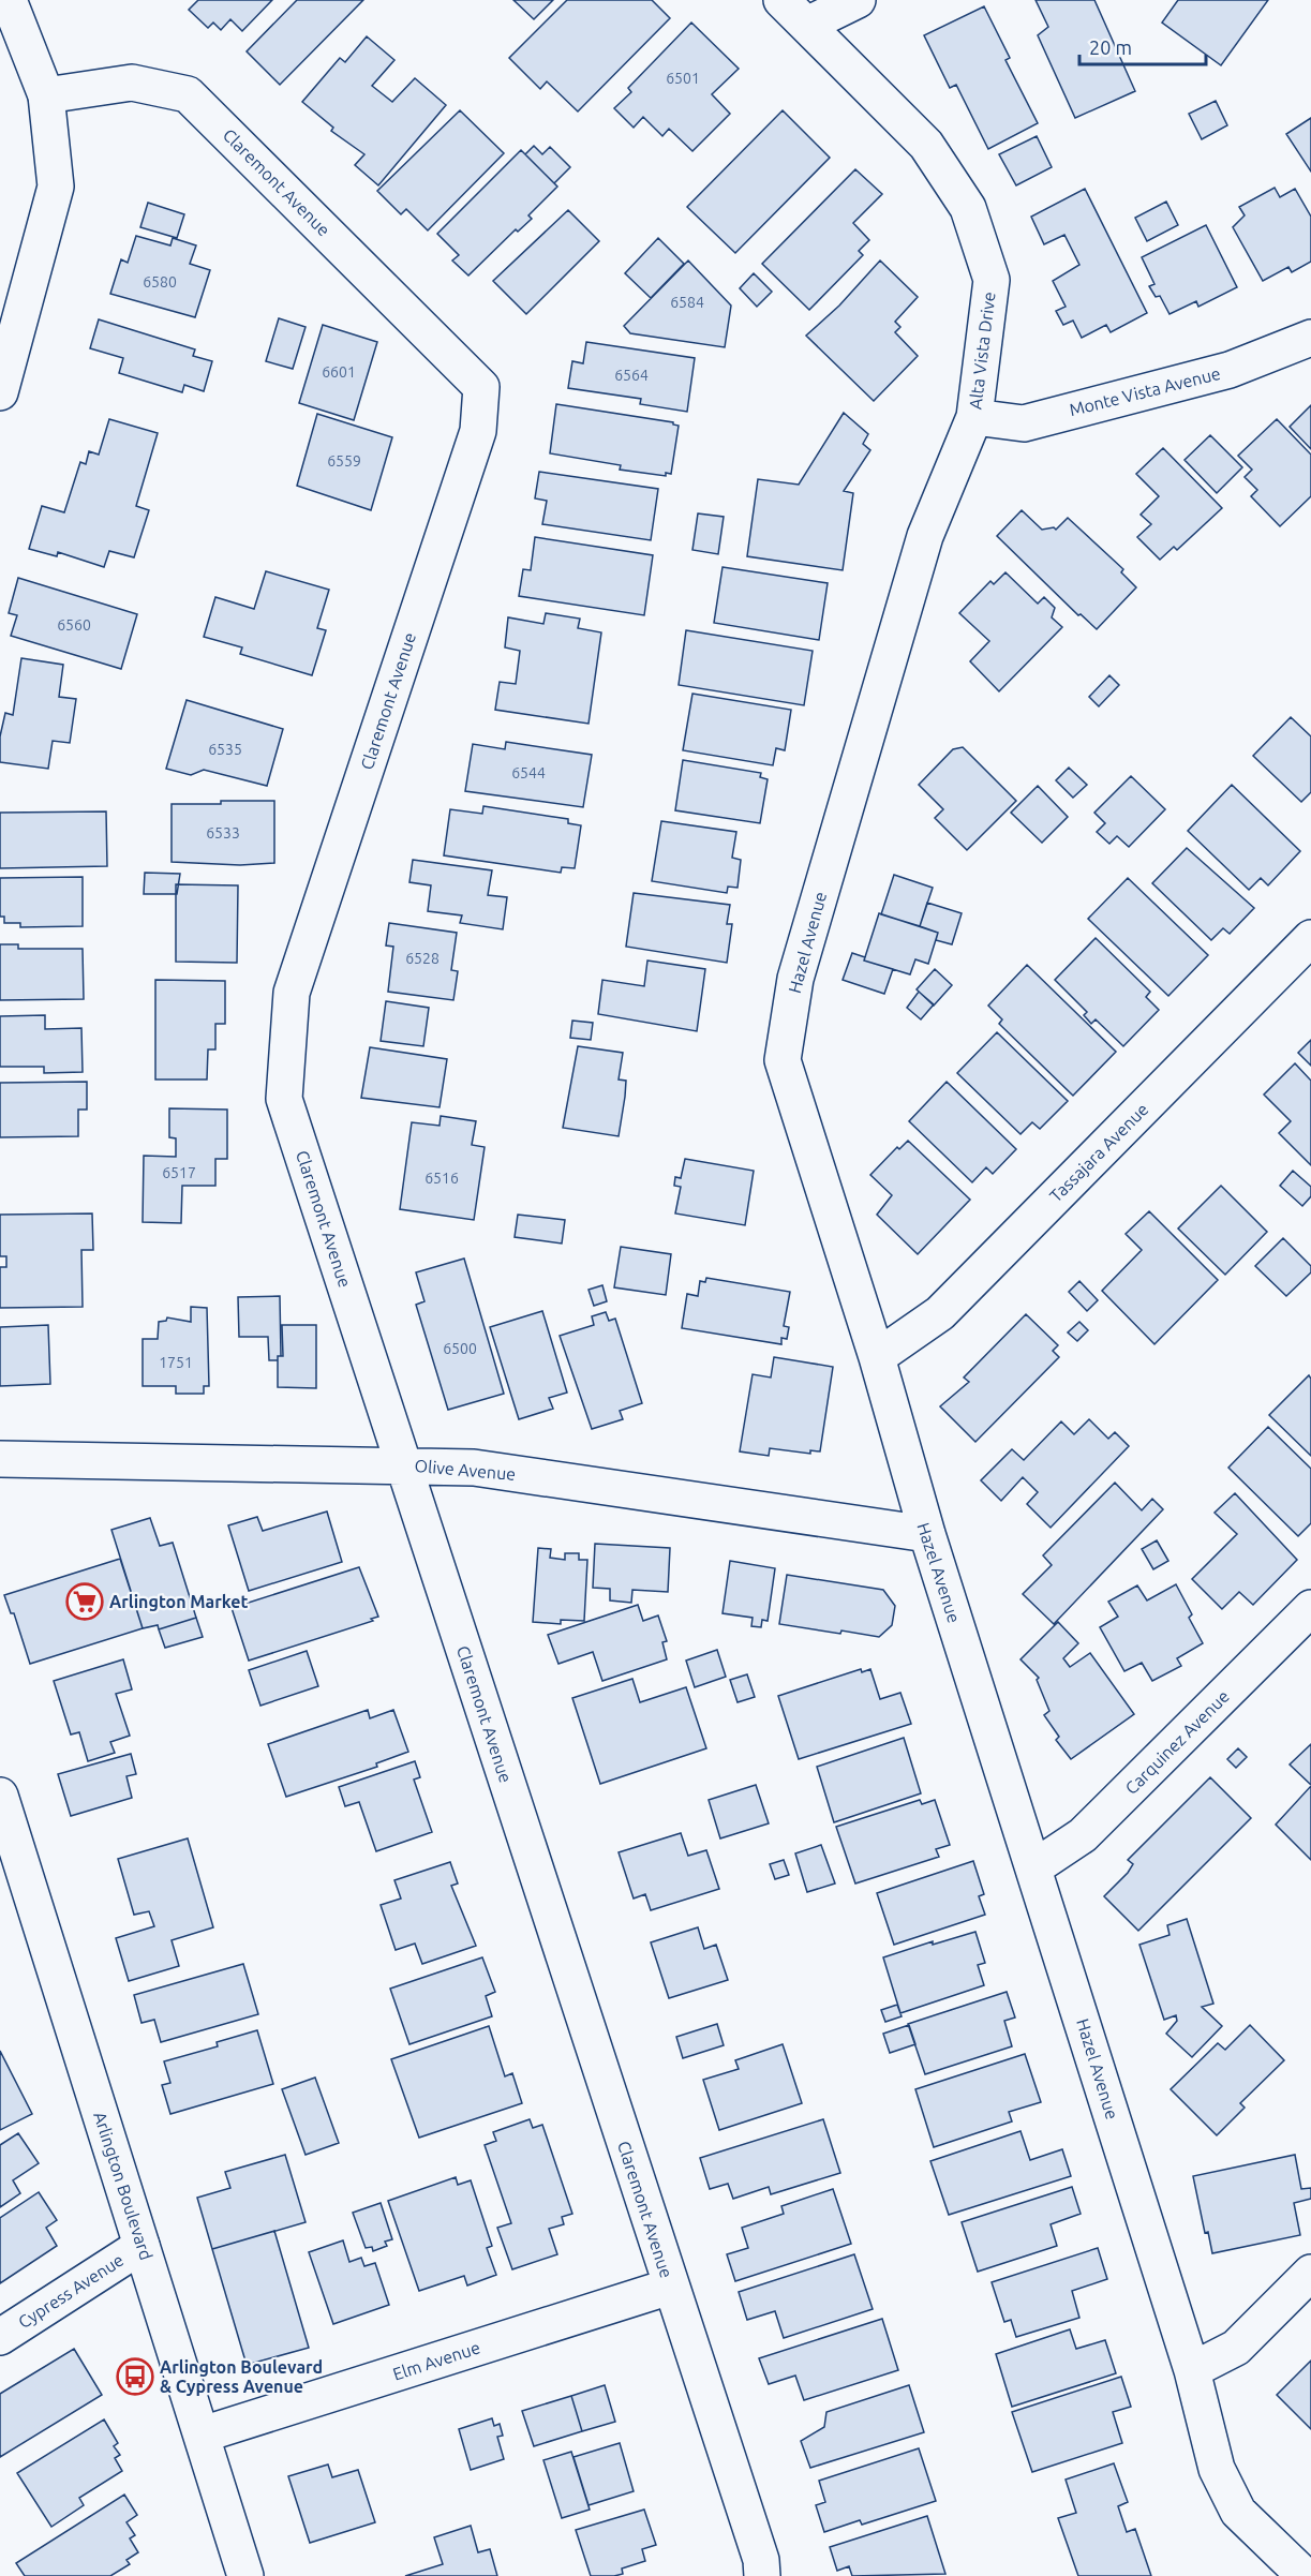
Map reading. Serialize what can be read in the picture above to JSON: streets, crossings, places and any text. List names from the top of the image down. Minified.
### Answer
{"streets":{"street":["Claremont Avenue","Alta Vista Drive","Monte Vista Avenue","Hazel Avenue","Tassajara Avenue","Olive Avenue","Carquinez Avenue","Arlington Boulevard","Cypress Avenue","Elm Avenue"]},"crossings":[["Claremont Avenue","Olive Avenue"],["Claremont Avenue","Elm Avenue"],["Alta Vista Drive","Monte Vista Avenue"],["Alta Vista Drive","Hazel Avenue"],["Hazel Avenue","Tassajara Avenue"],["Hazel Avenue","Olive Avenue"],["Hazel Avenue","Carquinez Avenue"],["Arlington Boulevard","Cypress Avenue"],["Arlington Boulevard","Elm Avenue"]],"places":{"supermarket":["Arlington Market"],"bus stop":["Arlington Boulevard & Cypress Avenue"]},"house_numbers":["6501","6580","6584","6601","6564","6559","6560","6535","6544","6533","6528","6517","6516","6500","1751"],"scale_bar":"20 m"}
